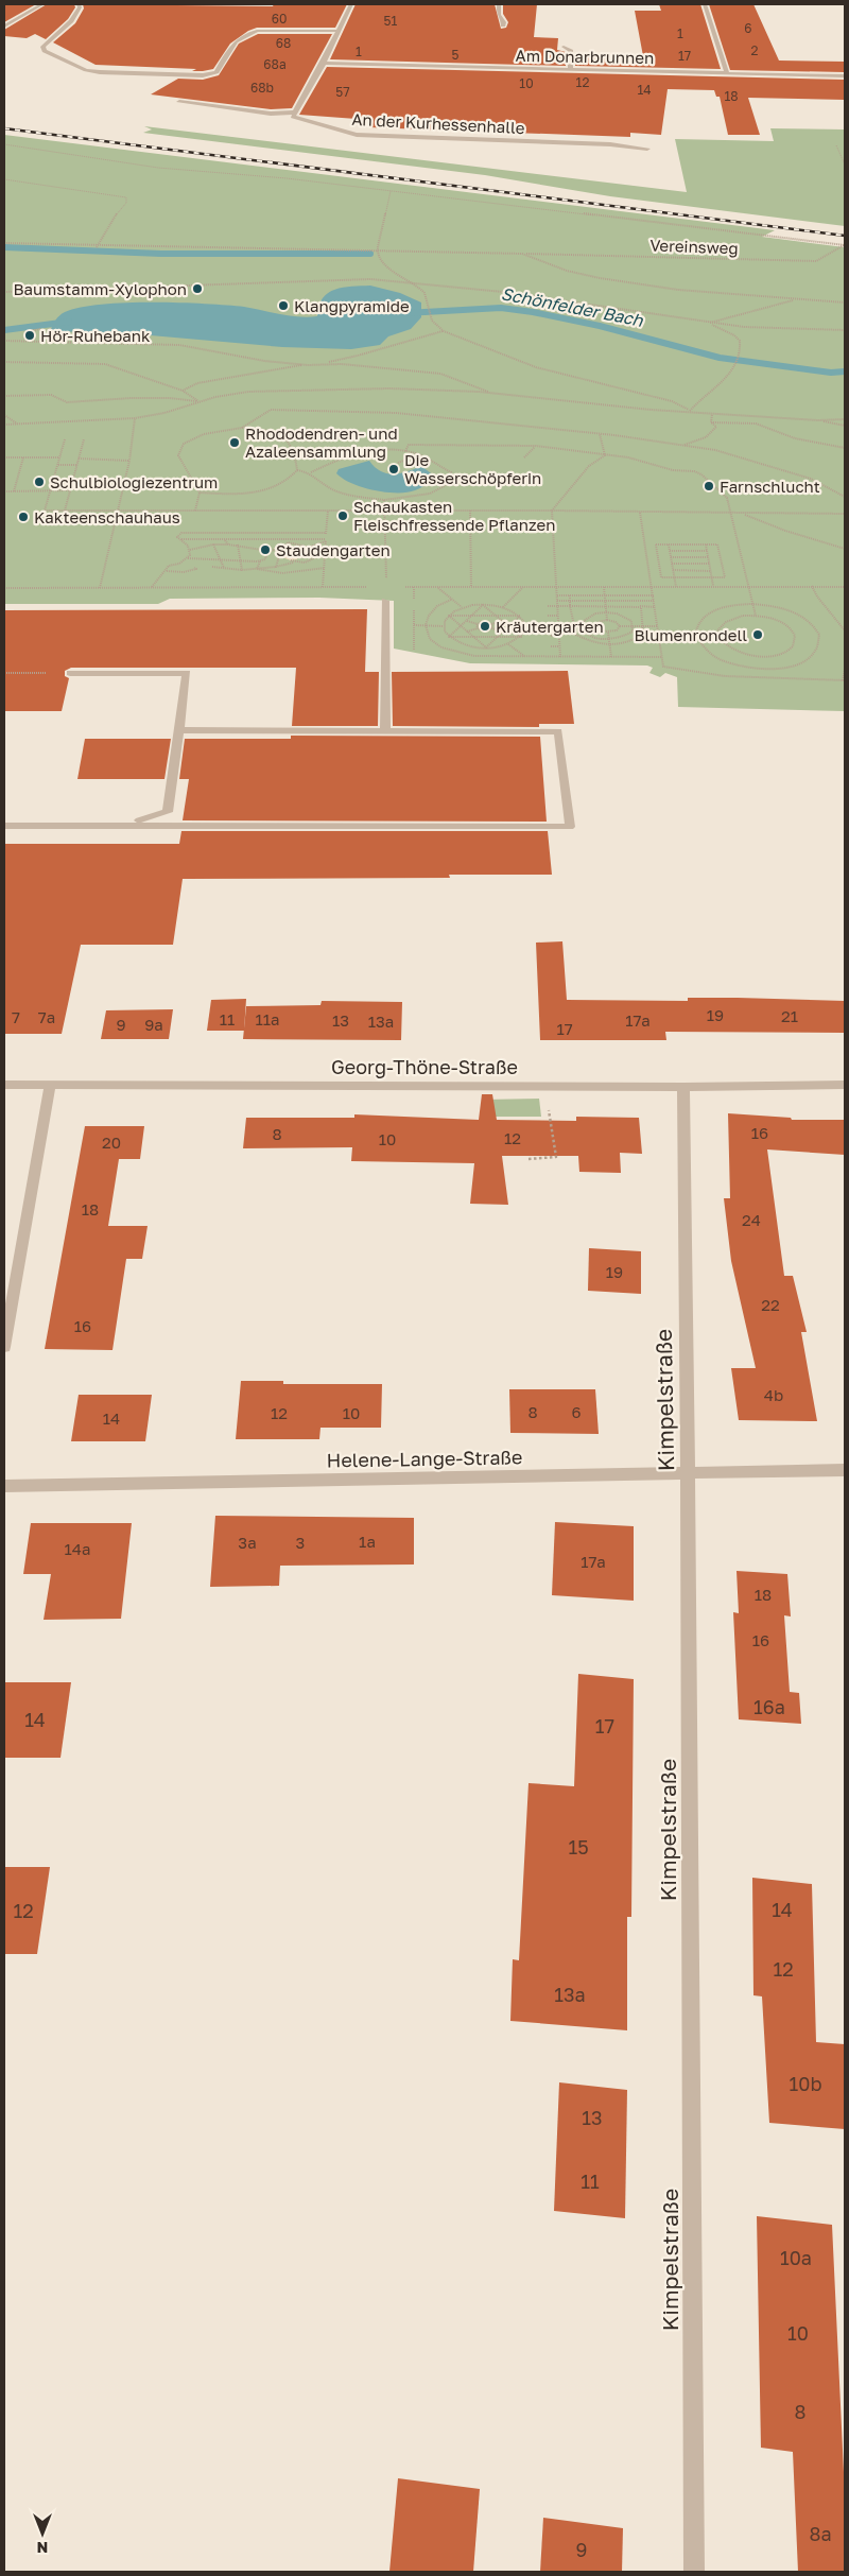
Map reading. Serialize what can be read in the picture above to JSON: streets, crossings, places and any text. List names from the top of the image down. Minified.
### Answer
{"streets":{"street":["Am Donarbrunnen","An der Kurhessenhalle","Georg-Thöne-Straße","Kimpelstraße","Helene-Lange-Straße"],"path":["Vereinsweg"]},"crossings":[["Georg-Thöne-Straße","Kimpelstraße"],["Kimpelstraße","Helene-Lange-Straße"]],"water":["Schönfelder Bach"],"places":["Baumstamm-Xylophon","Klangpyramide","Hör-Ruhebank","Rhododendren- und Azaleensammlung","Die Wasserschöpferin","Schulbiologiezentrum","Farnschlucht","Schaukasten Fleischfressende Pflanzen","Kakteenschauhaus","Staudengarten","Kräutergarten","Blumenrondell"],"house_numbers":["60","51","6","1","68","2","1","5","17","68a","12","10","68b","14","57","18","19","21","7","7a","11","11a","13","17a","13a","9","9a","17","16","8","12","10","20","18","24","19","22","16","4b","8","6","12","10","14","1a","3a","3","14a","17a","18","16","16a","14","17","15","14","12","12","13a","10b","13","11","10a","10","8","8a","9"],"north":"bottom"}
